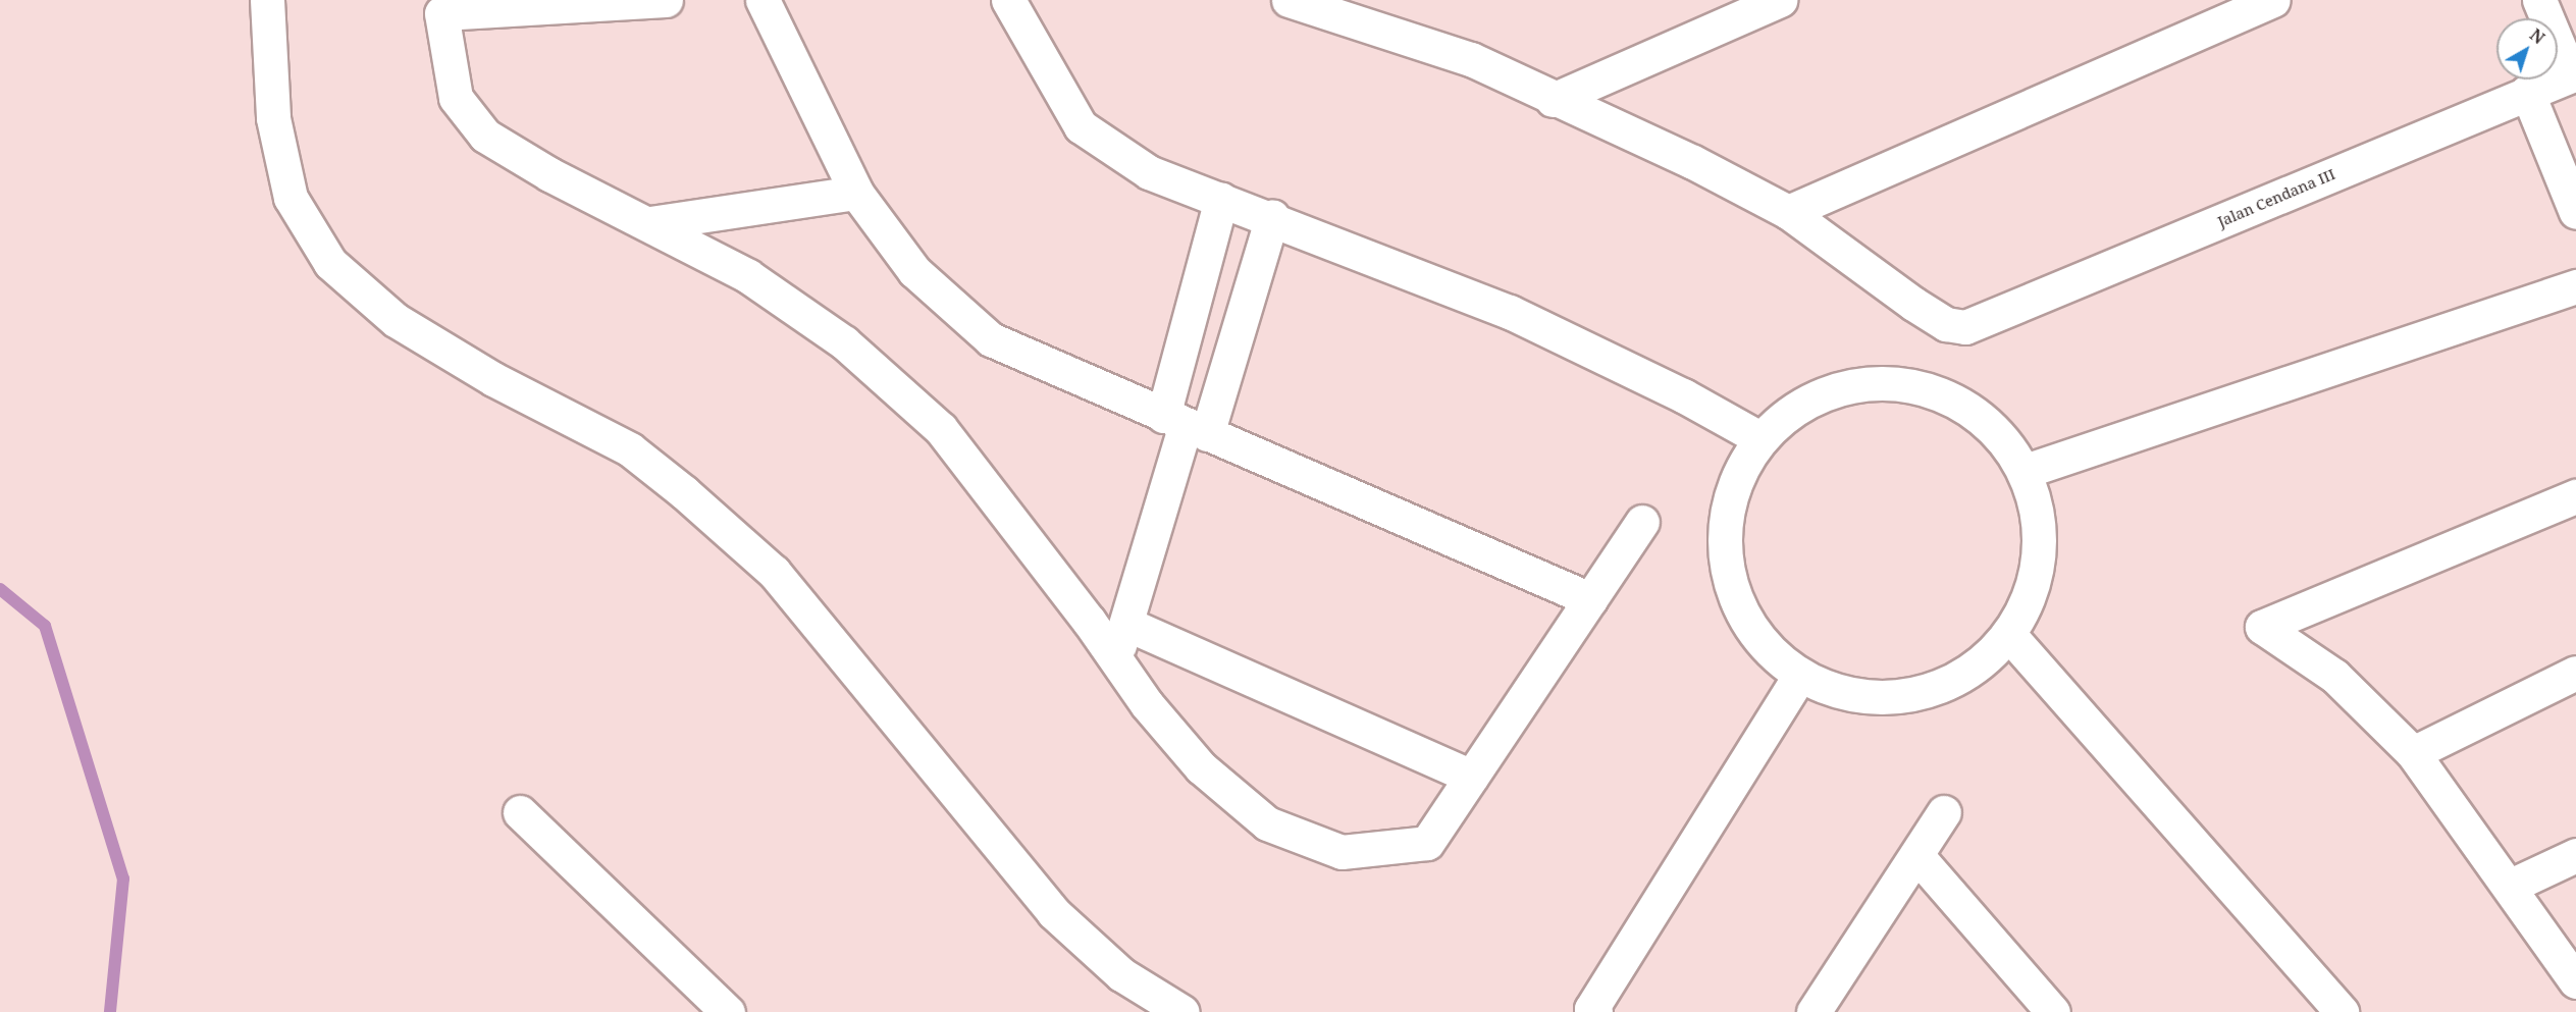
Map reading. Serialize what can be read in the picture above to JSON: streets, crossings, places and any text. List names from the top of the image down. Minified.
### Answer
{"streets":{"street":["Jalan Cendana III"]},"north":"top right"}
